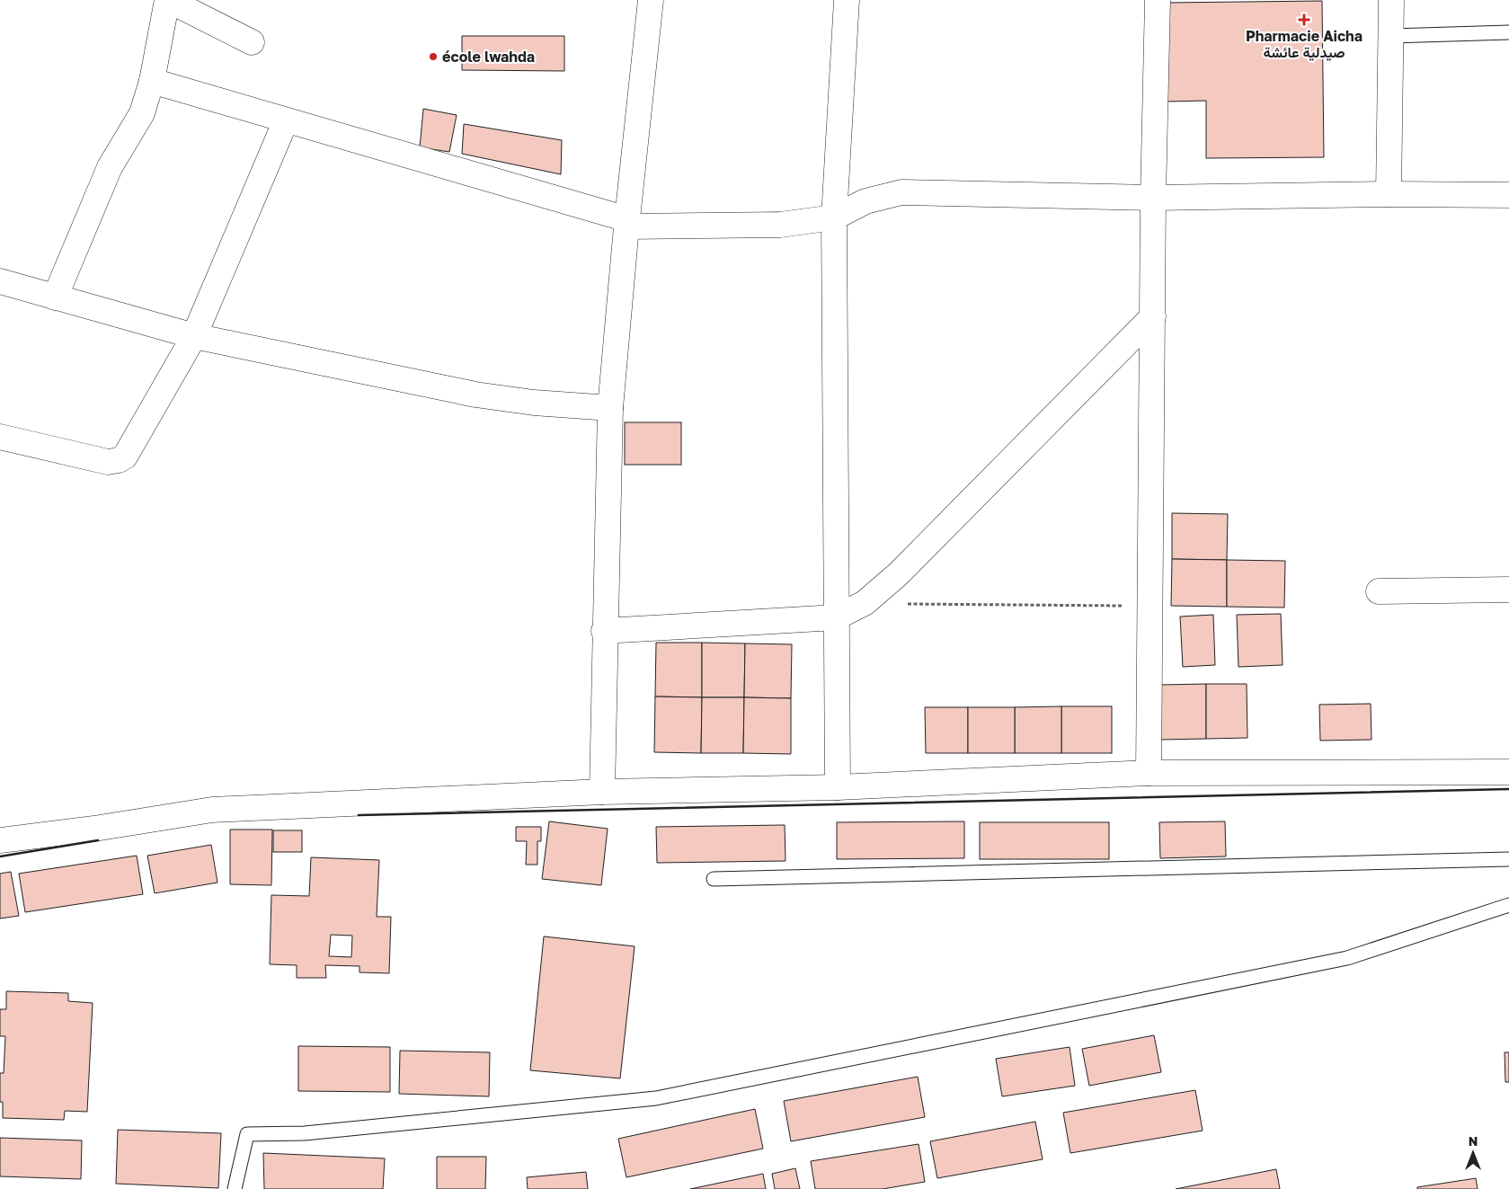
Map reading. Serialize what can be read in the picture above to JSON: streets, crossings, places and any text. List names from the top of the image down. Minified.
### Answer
{"places":{"health":["Pharmacie Aicha صيدلية عائشة"],"other":["école lwahda"]},"north":"top"}
